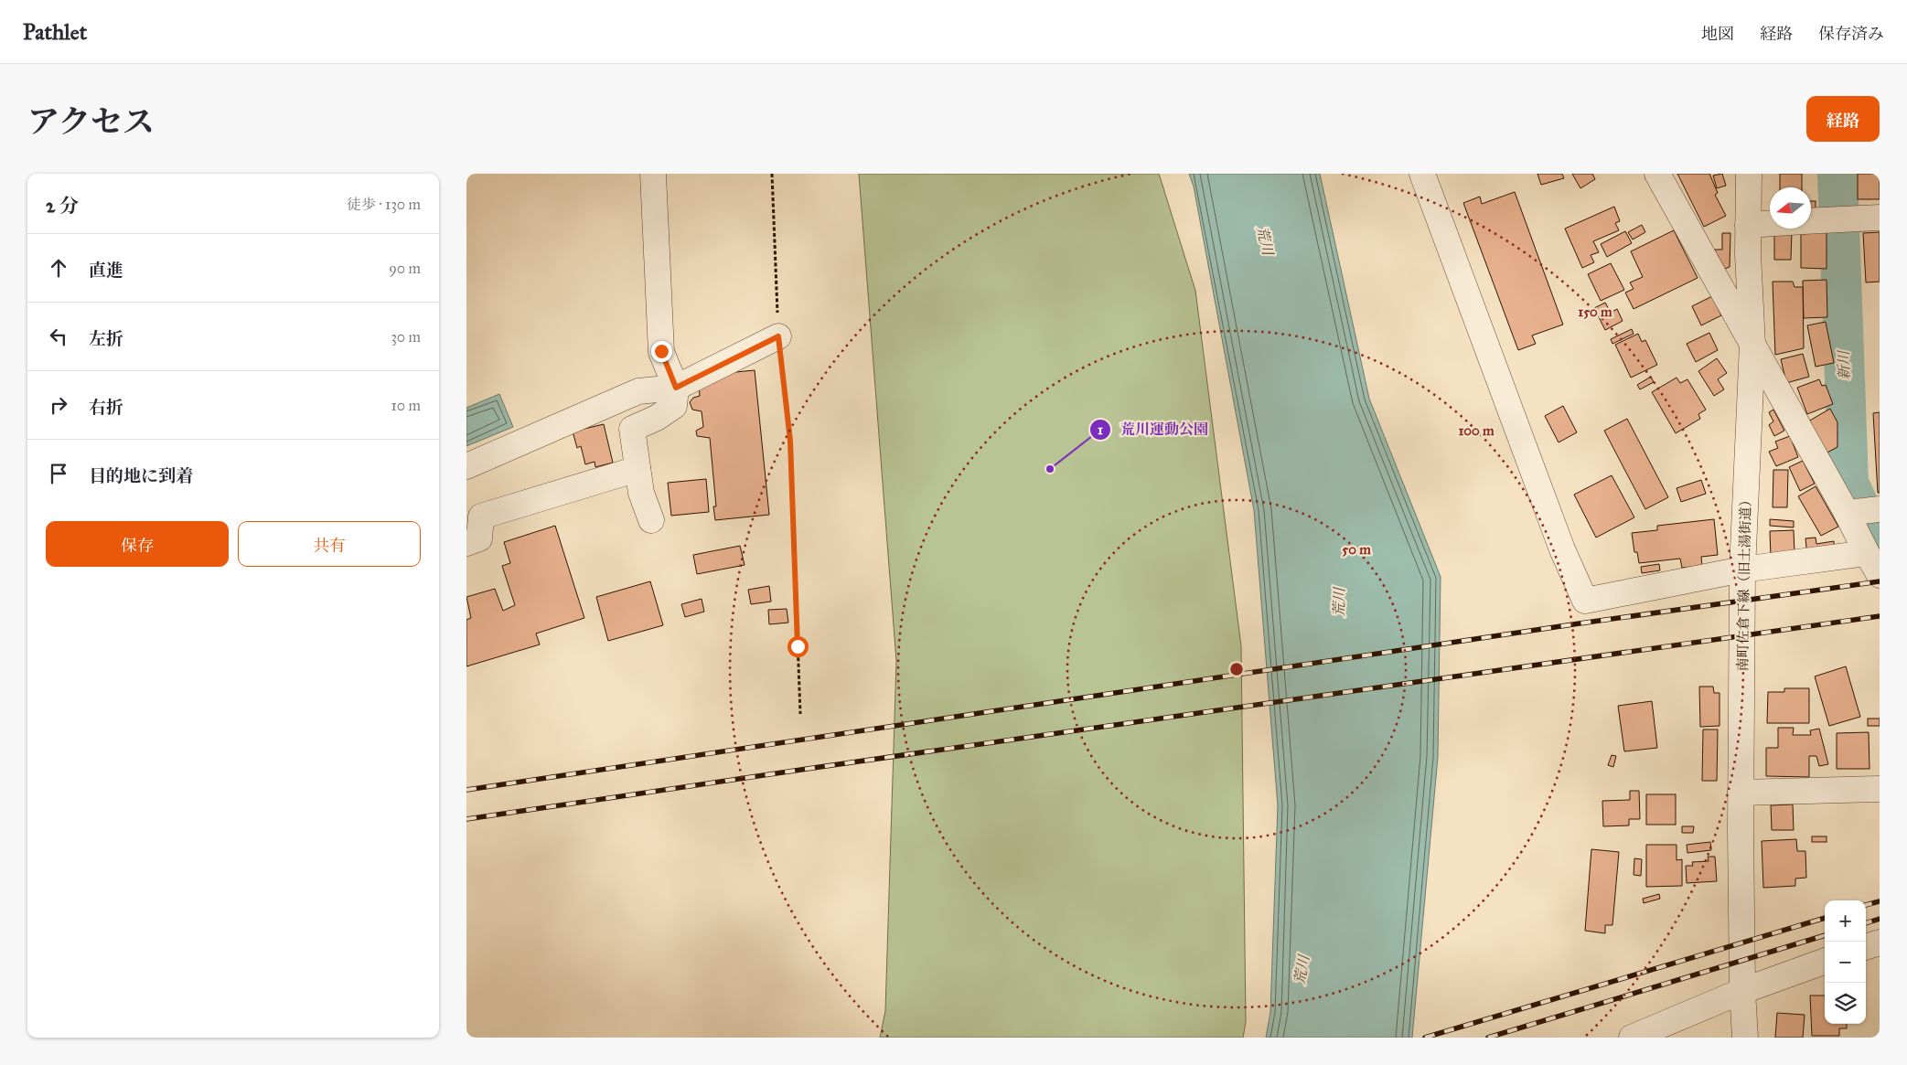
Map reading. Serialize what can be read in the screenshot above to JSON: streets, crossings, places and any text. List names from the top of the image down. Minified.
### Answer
{"streets":{"street":["南町佐倉下線（旧土湯街道）"]},"water":["荒川","新川"],"places":["荒川運動公園"],"north":"left","page":{"header":"Pathlet","nav":["地図","経路","保存済み"],"title":"アクセス","buttons":["経路",["保存","共有"]],"heading":["2 分","徒歩 · 130 m"],"list":[["直進","90 m"],["左折","30 m"],["右折","10 m"],"目的地に到着"],"map_buttons":["+","−"]},"rings":["150 m","100 m","50 m"]}
